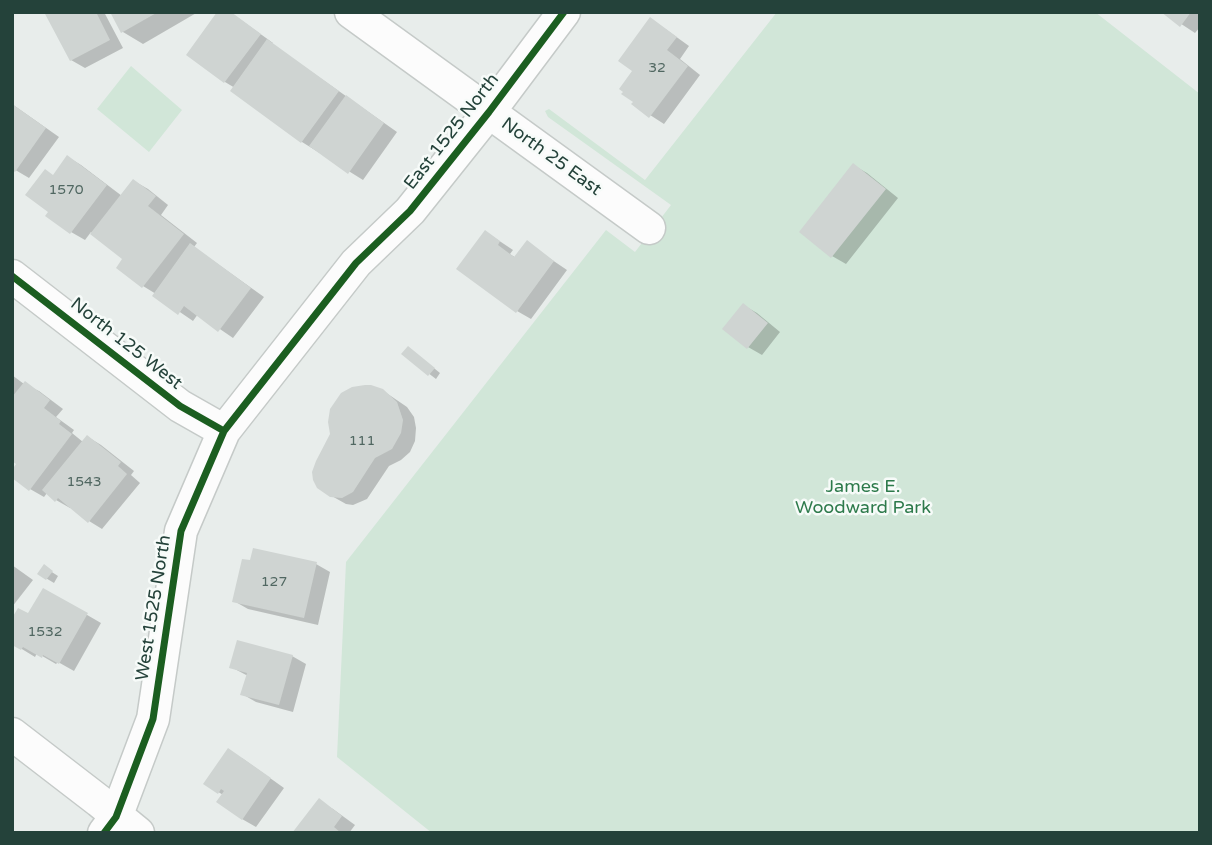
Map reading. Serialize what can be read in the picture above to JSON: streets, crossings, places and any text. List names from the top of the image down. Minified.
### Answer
{"streets":{"street":["East 1525 North","North 25 East","North 125 West","West 1525 North"]},"crossings":[["East 1525 North","North 25 East"],["East 1525 North","West 1525 North"],["North 125 West","West 1525 North"]],"parks":["James E. Woodward Park"],"house_numbers":["32","1570","111","1543","127","1532"]}
